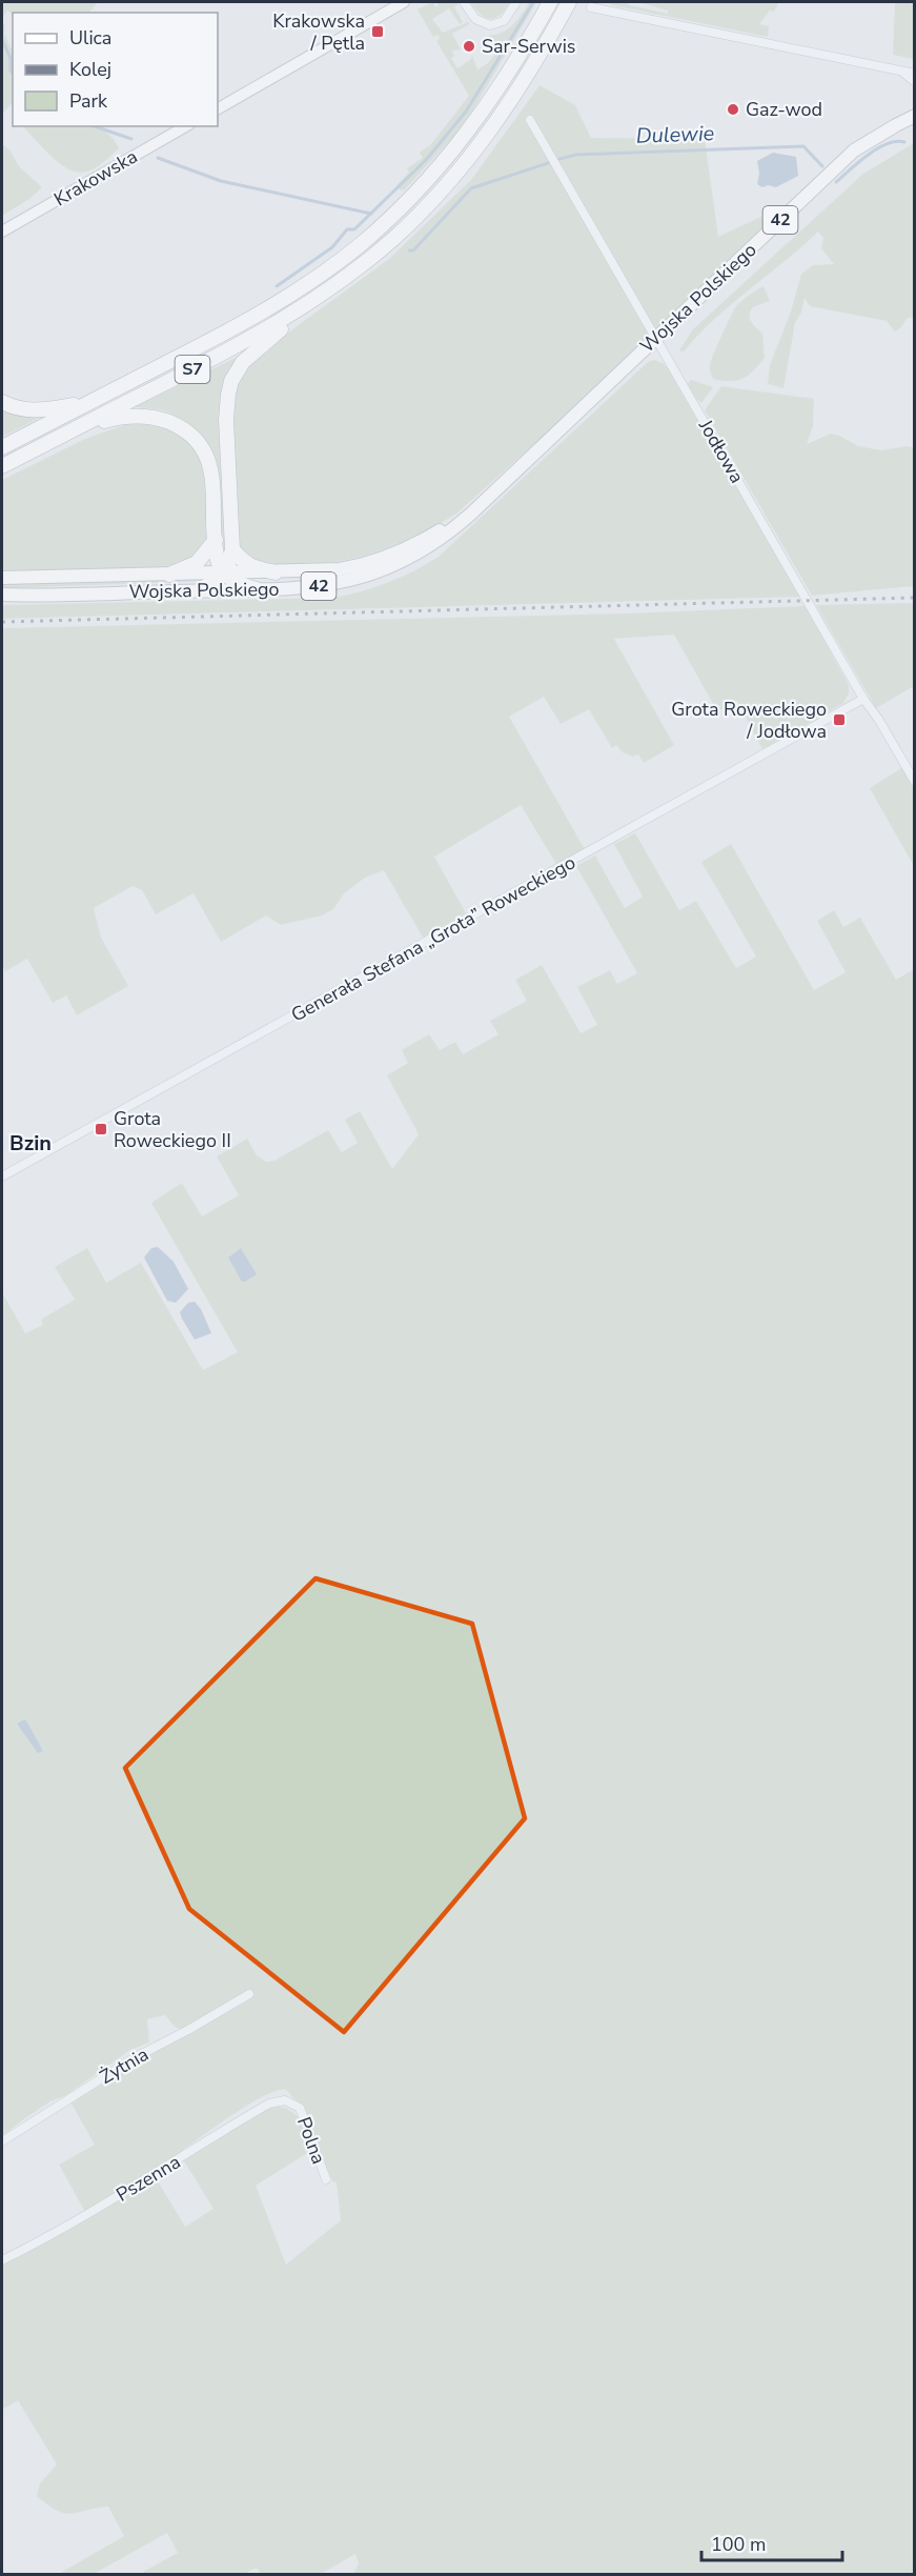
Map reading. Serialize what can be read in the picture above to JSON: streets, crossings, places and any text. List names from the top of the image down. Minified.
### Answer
{"streets":{"highway":["S7"],"main road":["42","Wojska Polskiego"],"street":["Krakowska","Jodłowa","Generała Stefana „Grota” Roweckiego","Żytnia","Polna","Pszenna"]},"crossings":[["Wojska Polskiego","Jodłowa"],["Jodłowa","Generała Stefana „Grota” Roweckiego"],["Polna","Pszenna"]],"districts":["Bzin"],"water":["Dulewie"],"places":{"transit":["Krakowska / Pętla","Grota Roweckiego / Jodłowa","Grota Roweckiego II"],"other":["Sar-Serwis","Gaz-wod"]},"legend":["Ulica","Kolej","Park"],"scale_bar":"100 m"}
